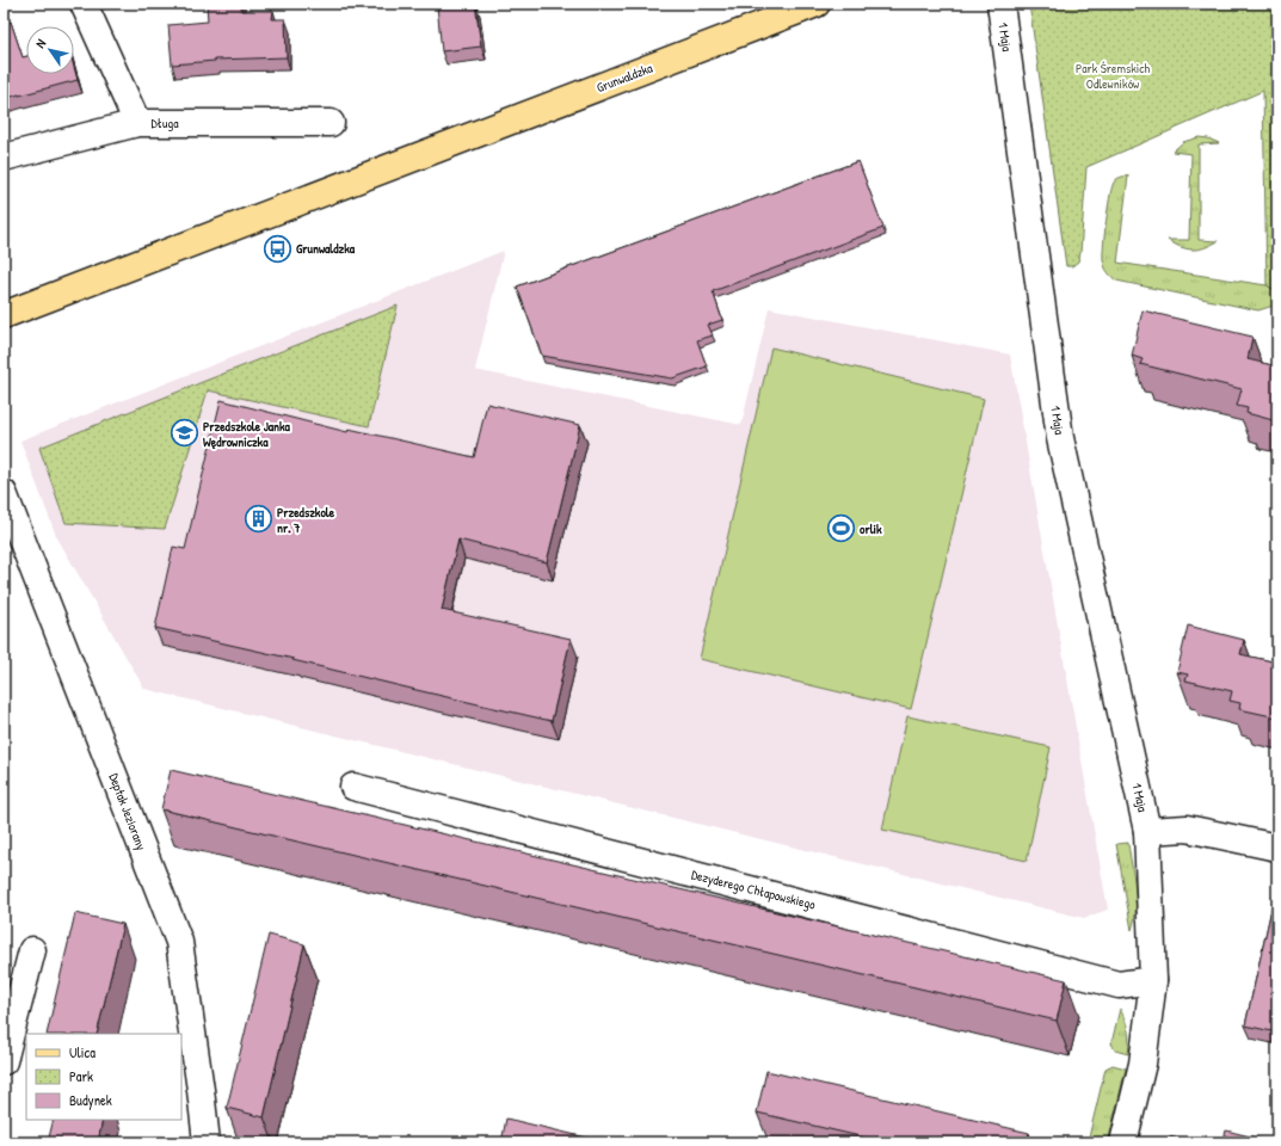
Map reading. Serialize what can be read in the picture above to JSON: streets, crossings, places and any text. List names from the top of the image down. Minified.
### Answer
{"streets":{"main road":["Grunwaldzka"],"street":["1 Maja","Długa","Deptak Jeziorany","Dezyderego Chłapowskiego"]},"crossings":[["1 Maja","Dezyderego Chłapowskiego"]],"parks":["Park Śremskich Odlewników"],"places":{"bus stop":["Grunwaldzka"],"school or university":["Przedszkole Janka Wędrowniczka"],"building":["Przedszkole nr. 7"],"sports":["orlik"]},"legend":["Ulica","Park","Budynek"],"north":"top left"}
